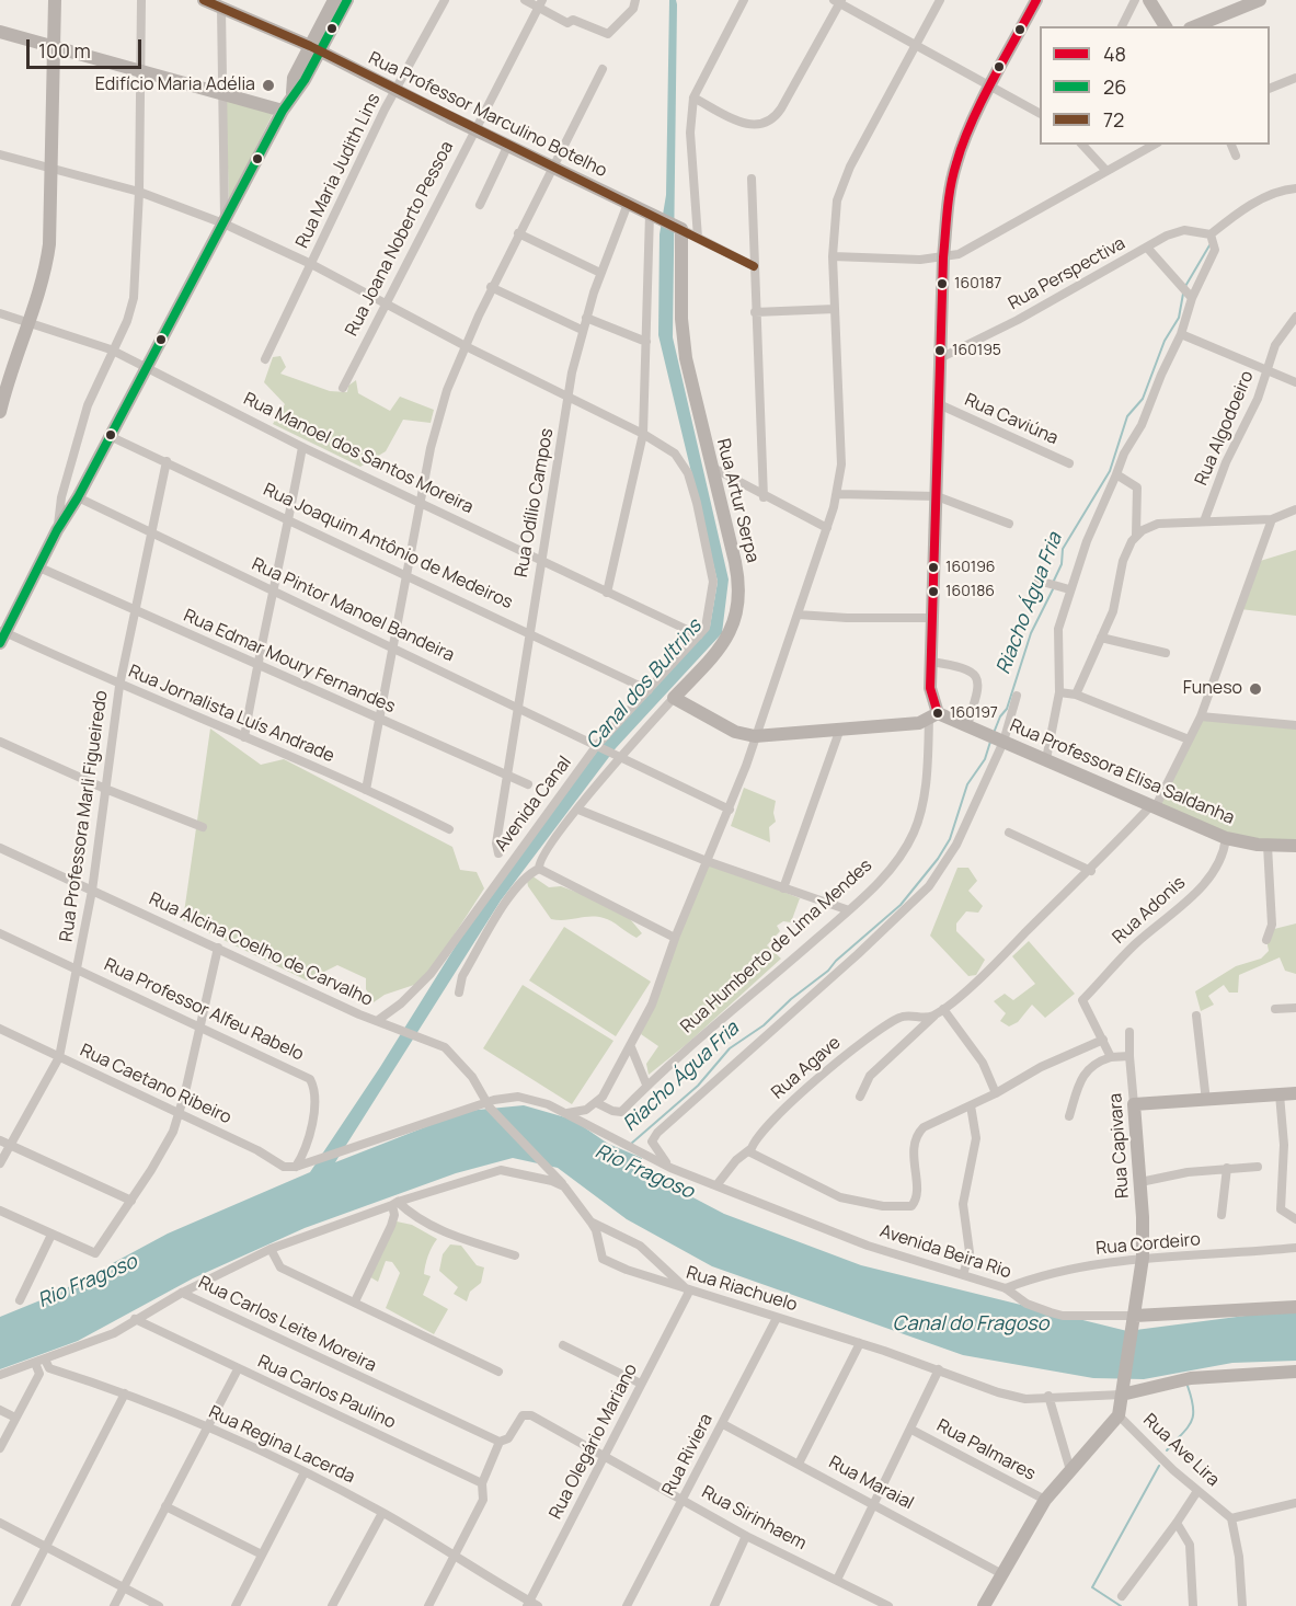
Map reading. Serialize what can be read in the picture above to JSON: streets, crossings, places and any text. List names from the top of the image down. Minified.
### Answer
{"streets":{"street":["Rua Professor Marculino Botelho","Rua Maria Judith Lins","Rua Joana Noberto Pessoa","Rua Perspectiva","Rua Caviúna","Rua Algodoeiro","Rua Manoel dos Santos Moreira","Rua Artur Serpa","Rua Odílio Campos","Rua Joaquim Antônio de Medeiros","Rua Pintor Manoel Bandeira","Rua Edmar Moury Fernandes","Rua Jornalista Luís Andrade","Rua Professora Elisa Saldanha","Avenida Canal","Rua Professora Marli Figueiredo","Rua Adonis","Rua Humberto de Lima Mendes","Rua Alcina Coelho de Carvalho","Rua Professor Alfeu Rabelo","Rua Agave","Rua Caetano Ribeiro","Rua Capivara","Rua Cordeiro","Avenida Beira Rio","Rua Riachuelo","Rua Carlos Leite Moreira","Rua Carlos Paulino","Rua Olegário Mariano","Rua Regina Lacerda","Rua Palmares","Rua Ave Lira","Rua Riviera","Rua Maraial","Rua Sirinhaem"]},"crossings":[["Rua Professor Marculino Botelho","Rua Maria Judith Lins"],["Rua Professor Marculino Botelho","Rua Joana Noberto Pessoa"],["Rua Professor Marculino Botelho","Rua Artur Serpa"],["Rua Professor Marculino Botelho","Rua Odílio Campos"],["Rua Perspectiva","Rua Humberto de Lima Mendes"],["Rua Caviúna","Rua Humberto de Lima Mendes"],["Rua Manoel dos Santos Moreira","Rua Odílio Campos"],["Rua Manoel dos Santos Moreira","Avenida Canal"],["Rua Artur Serpa","Rua Pintor Manoel Bandeira"],["Rua Odílio Campos","Rua Joaquim Antônio de Medeiros"],["Rua Odílio Campos","Rua Pintor Manoel Bandeira"],["Rua Odílio Campos","Rua Edmar Moury Fernandes"],["Rua Joaquim Antônio de Medeiros","Avenida Canal"],["Rua Joaquim Antônio de Medeiros","Rua Professora Marli Figueiredo"],["Rua Pintor Manoel Bandeira","Avenida Canal"],["Rua Pintor Manoel Bandeira","Rua Professora Marli Figueiredo"],["Rua Edmar Moury Fernandes","Rua Professora Marli Figueiredo"],["Rua Jornalista Luís Andrade","Rua Professora Marli Figueiredo"],["Rua Professora Elisa Saldanha","Rua Adonis"],["Rua Professora Elisa Saldanha","Rua Humberto de Lima Mendes"],["Avenida Canal","Rua Alcina Coelho de Carvalho"],["Rua Professora Marli Figueiredo","Rua Alcina Coelho de Carvalho"],["Rua Professora Marli Figueiredo","Rua Professor Alfeu Rabelo"],["Rua Professora Marli Figueiredo","Rua Caetano Ribeiro"],["Rua Alcina Coelho de Carvalho","Avenida Beira Rio"],["Rua Alcina Coelho de Carvalho","Rua Riachuelo"],["Rua Professor Alfeu Rabelo","Rua Caetano Ribeiro"],["Rua Professor Alfeu Rabelo","Avenida Beira Rio"],["Rua Agave","Avenida Beira Rio"],["Rua Caetano Ribeiro","Avenida Beira Rio"],["Rua Capivara","Rua Cordeiro"],["Rua Capivara","Avenida Beira Rio"],["Rua Capivara","Rua Ave Lira"],["Rua Cordeiro","Avenida Beira Rio"],["Avenida Beira Rio","Rua Ave Lira"],["Rua Riachuelo","Rua Olegário Mariano"],["Rua Riachuelo","Rua Ave Lira"],["Rua Riachuelo","Rua Riviera"],["Rua Carlos Leite Moreira","Rua Carlos Paulino"],["Rua Carlos Leite Moreira","Rua Regina Lacerda"],["Rua Carlos Leite Moreira","Rua Sirinhaem"],["Rua Olegário Mariano","Rua Regina Lacerda"],["Rua Olegário Mariano","Rua Sirinhaem"],["Rua Riviera","Rua Maraial"],["Rua Riviera","Rua Sirinhaem"]],"water":["Riacho Água Fria","Canal dos Bultrins","Rio Fragoso","Canal do Fragoso"],"places":["Edifício Maria Adélia","160187","160195","160196","160186","Funeso","160197"],"lines":["transit line 48","transit line 26","transit line 72"],"legend":["48","26","72"],"scale_bar":"100 m"}
